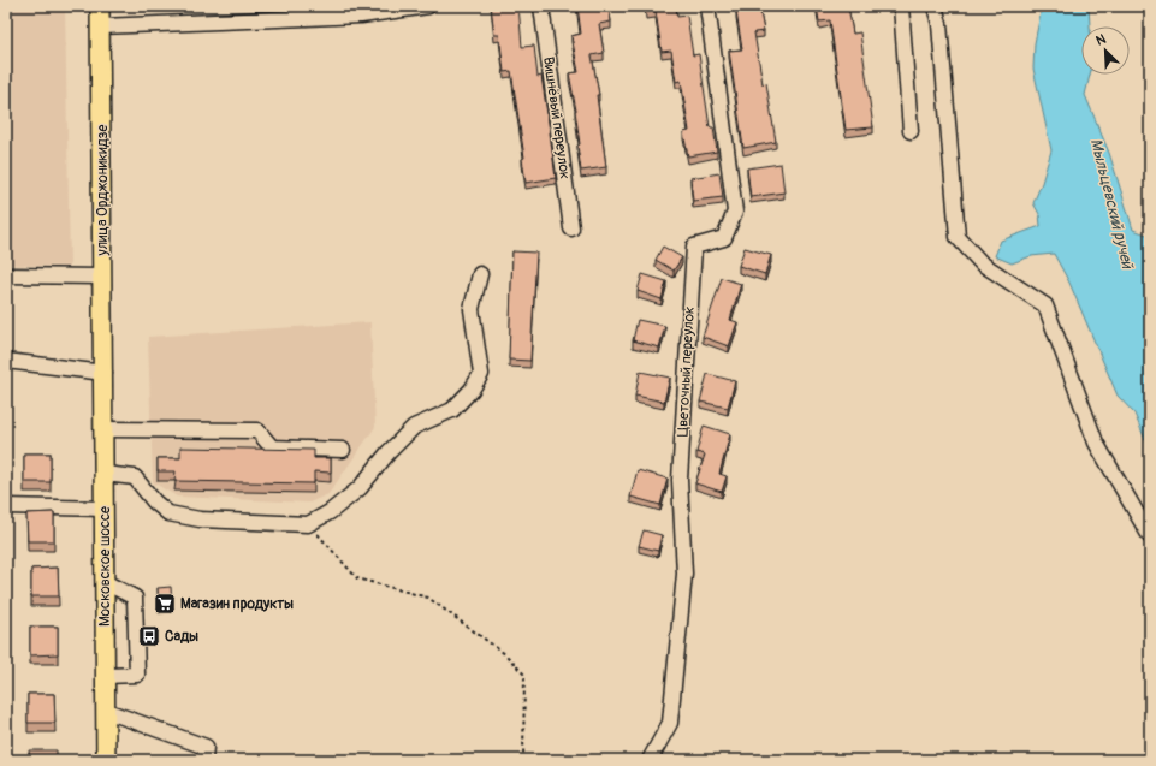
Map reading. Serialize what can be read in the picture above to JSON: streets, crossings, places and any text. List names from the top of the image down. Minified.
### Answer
{"streets":{"main road":["улица Орджоникидзе","Московское шоссе"],"street":["Вишнёвый переулок","Цветочный переулок"]},"crossings":[["улица Орджоникидзе","Московское шоссе"]],"water":["Мыльцевский ручей"],"places":{"supermarket":["Магазин продукты"],"bus stop":["Сады"]},"north":"top left"}
